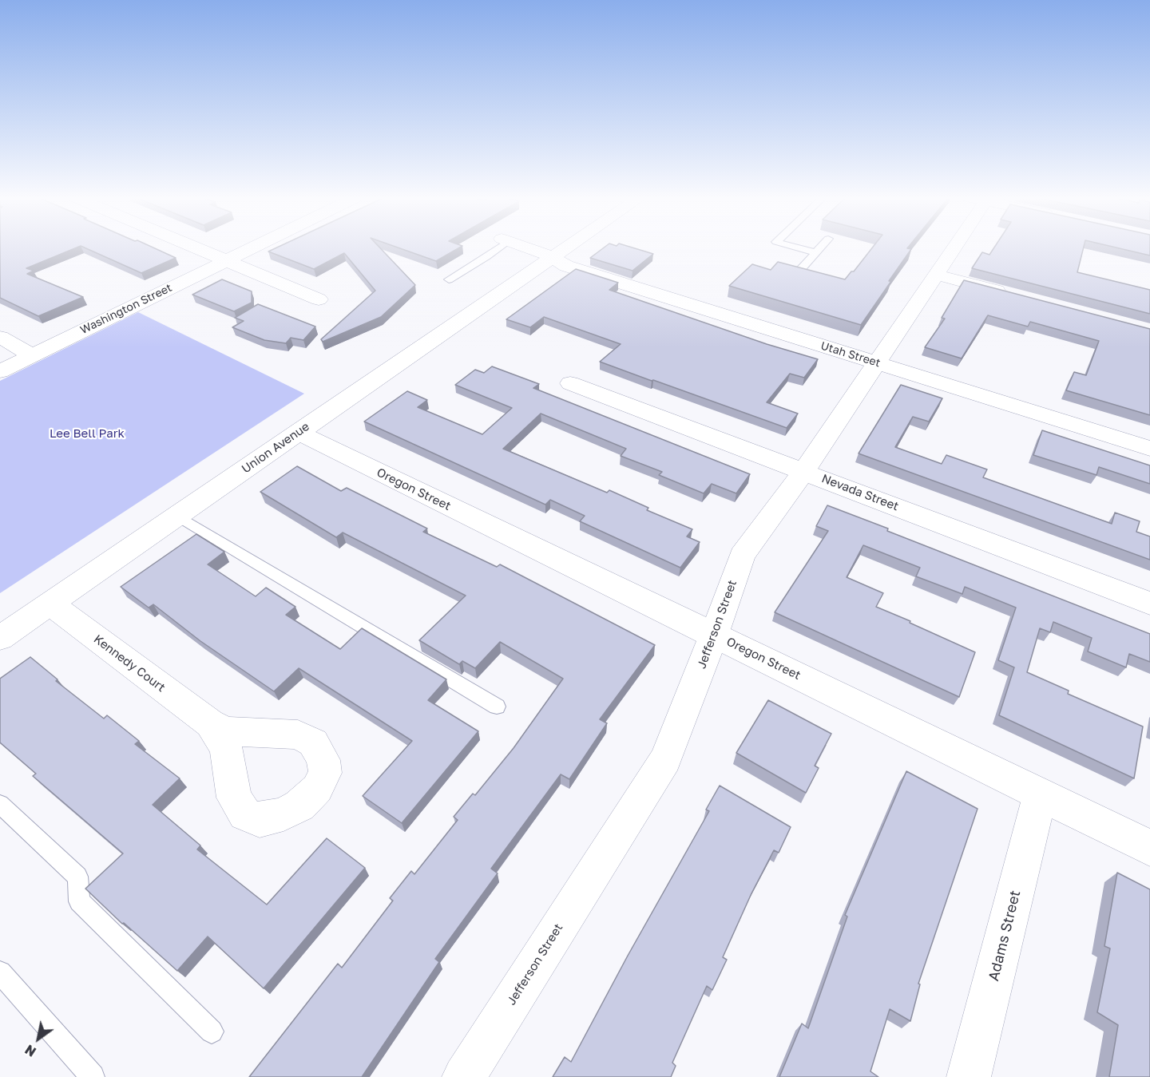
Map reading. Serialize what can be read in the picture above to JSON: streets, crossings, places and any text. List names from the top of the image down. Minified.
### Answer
{"streets":{"street":["Washington Street","Utah Street","Union Avenue","Oregon Street","Nevada Street","Jefferson Street","Kennedy Court","Adams Street"]},"crossings":[["Utah Street","Union Avenue"],["Utah Street","Jefferson Street"],["Union Avenue","Oregon Street"],["Union Avenue","Kennedy Court"],["Oregon Street","Jefferson Street"],["Oregon Street","Adams Street"],["Nevada Street","Jefferson Street"]],"parks":["Lee Bell Park"],"north":"bottom left"}
